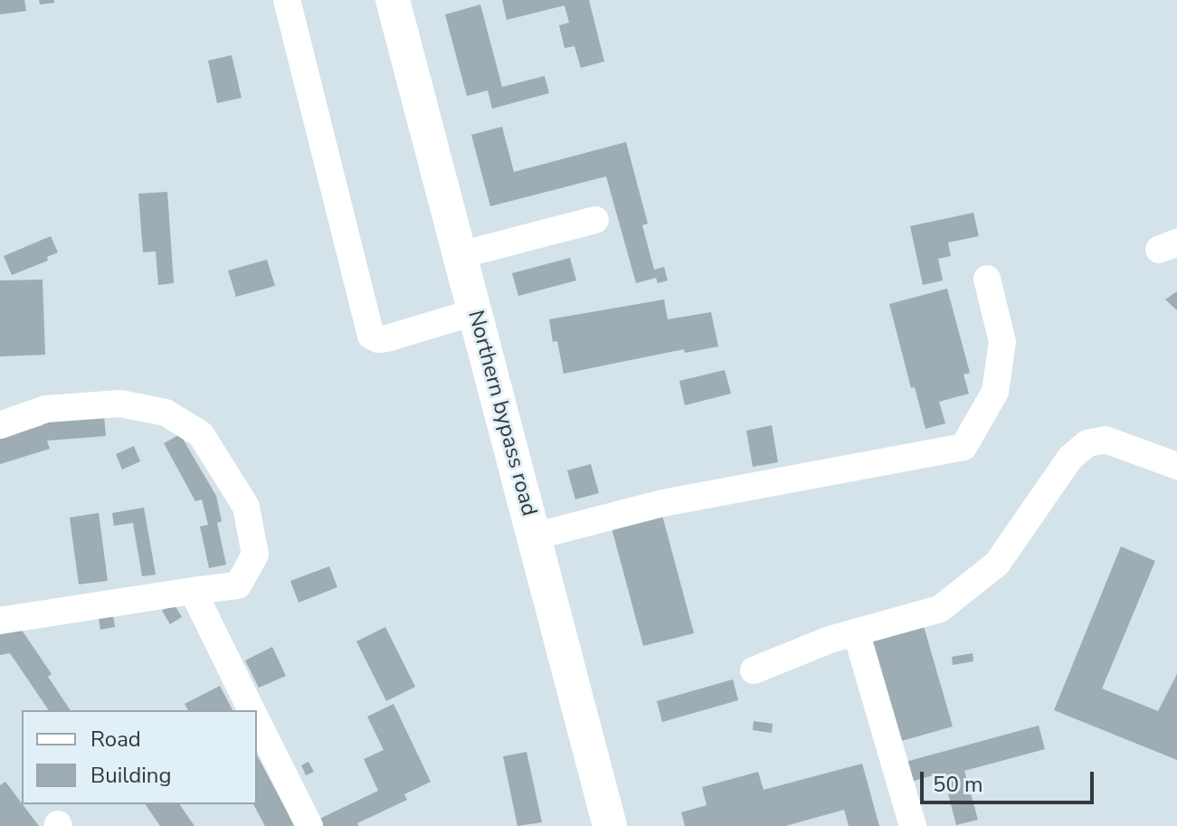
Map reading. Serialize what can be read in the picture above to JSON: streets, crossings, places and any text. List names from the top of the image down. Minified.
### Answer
{"streets":{"main road":["Northern bypass road"]},"legend":["Road","Building"],"scale_bar":"50 m"}
